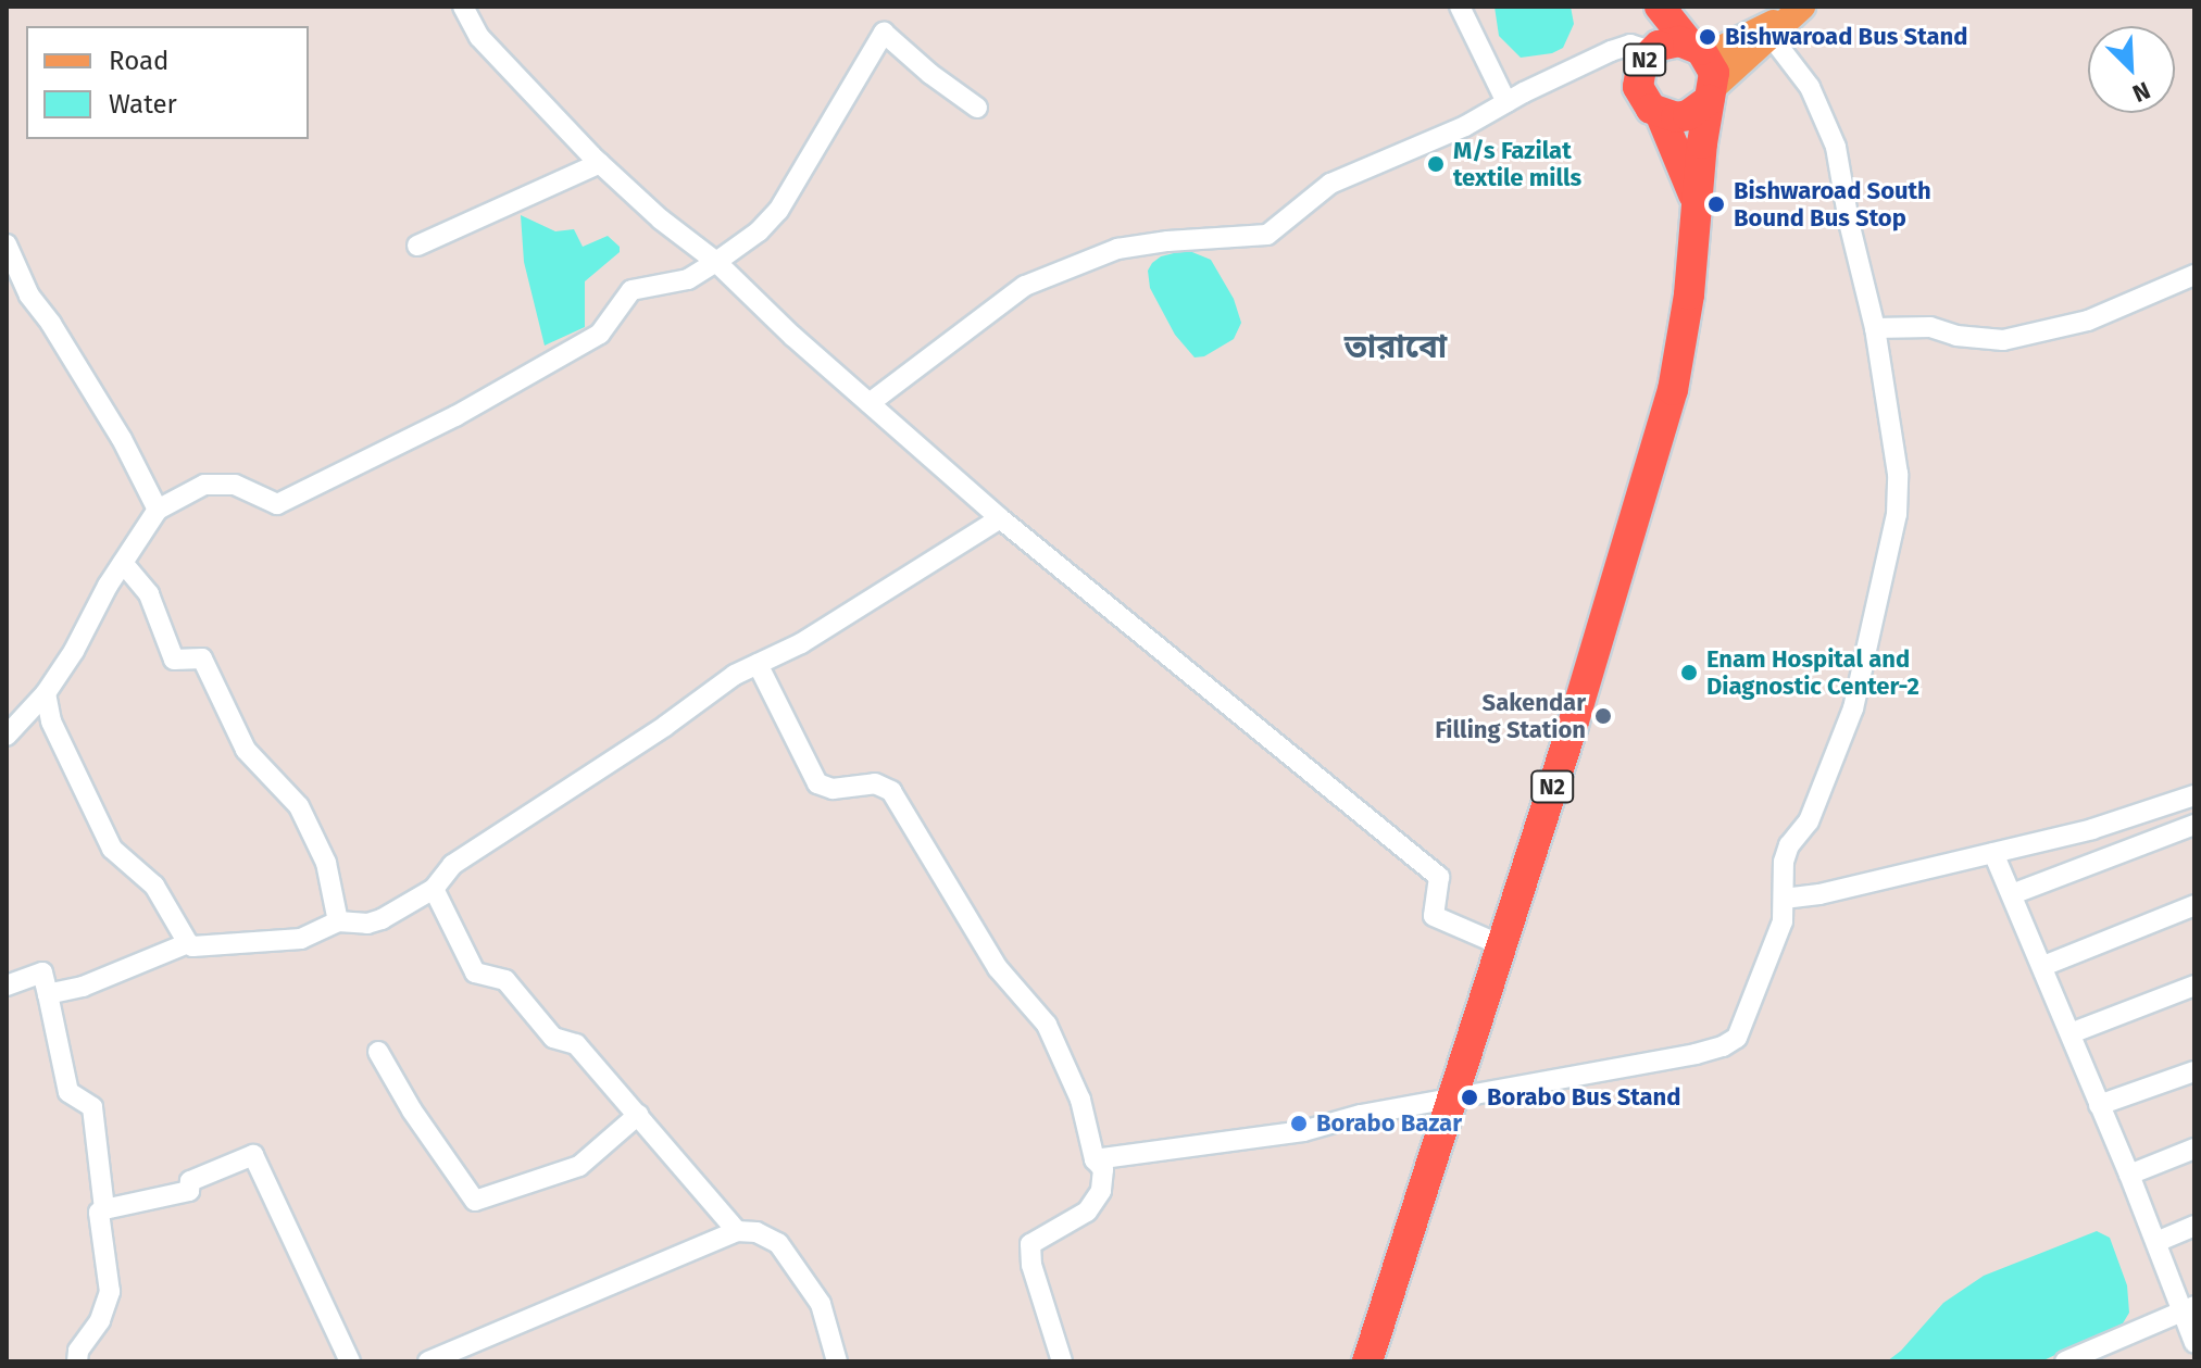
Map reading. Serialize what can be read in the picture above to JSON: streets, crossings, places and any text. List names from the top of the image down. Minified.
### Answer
{"streets":{"highway":["N2"]},"districts":["তারাবো"],"places":["Bishwaroad Bus Stand","M/s Fazilat textile mills","Bishwaroad South Bound Bus Stop","Enam Hospital and Diagnostic Center-2","Sakendar Filling Station","Borabo Bus Stand","Borabo Bazar"],"legend":["Road","Water"],"north":"bottom right"}
